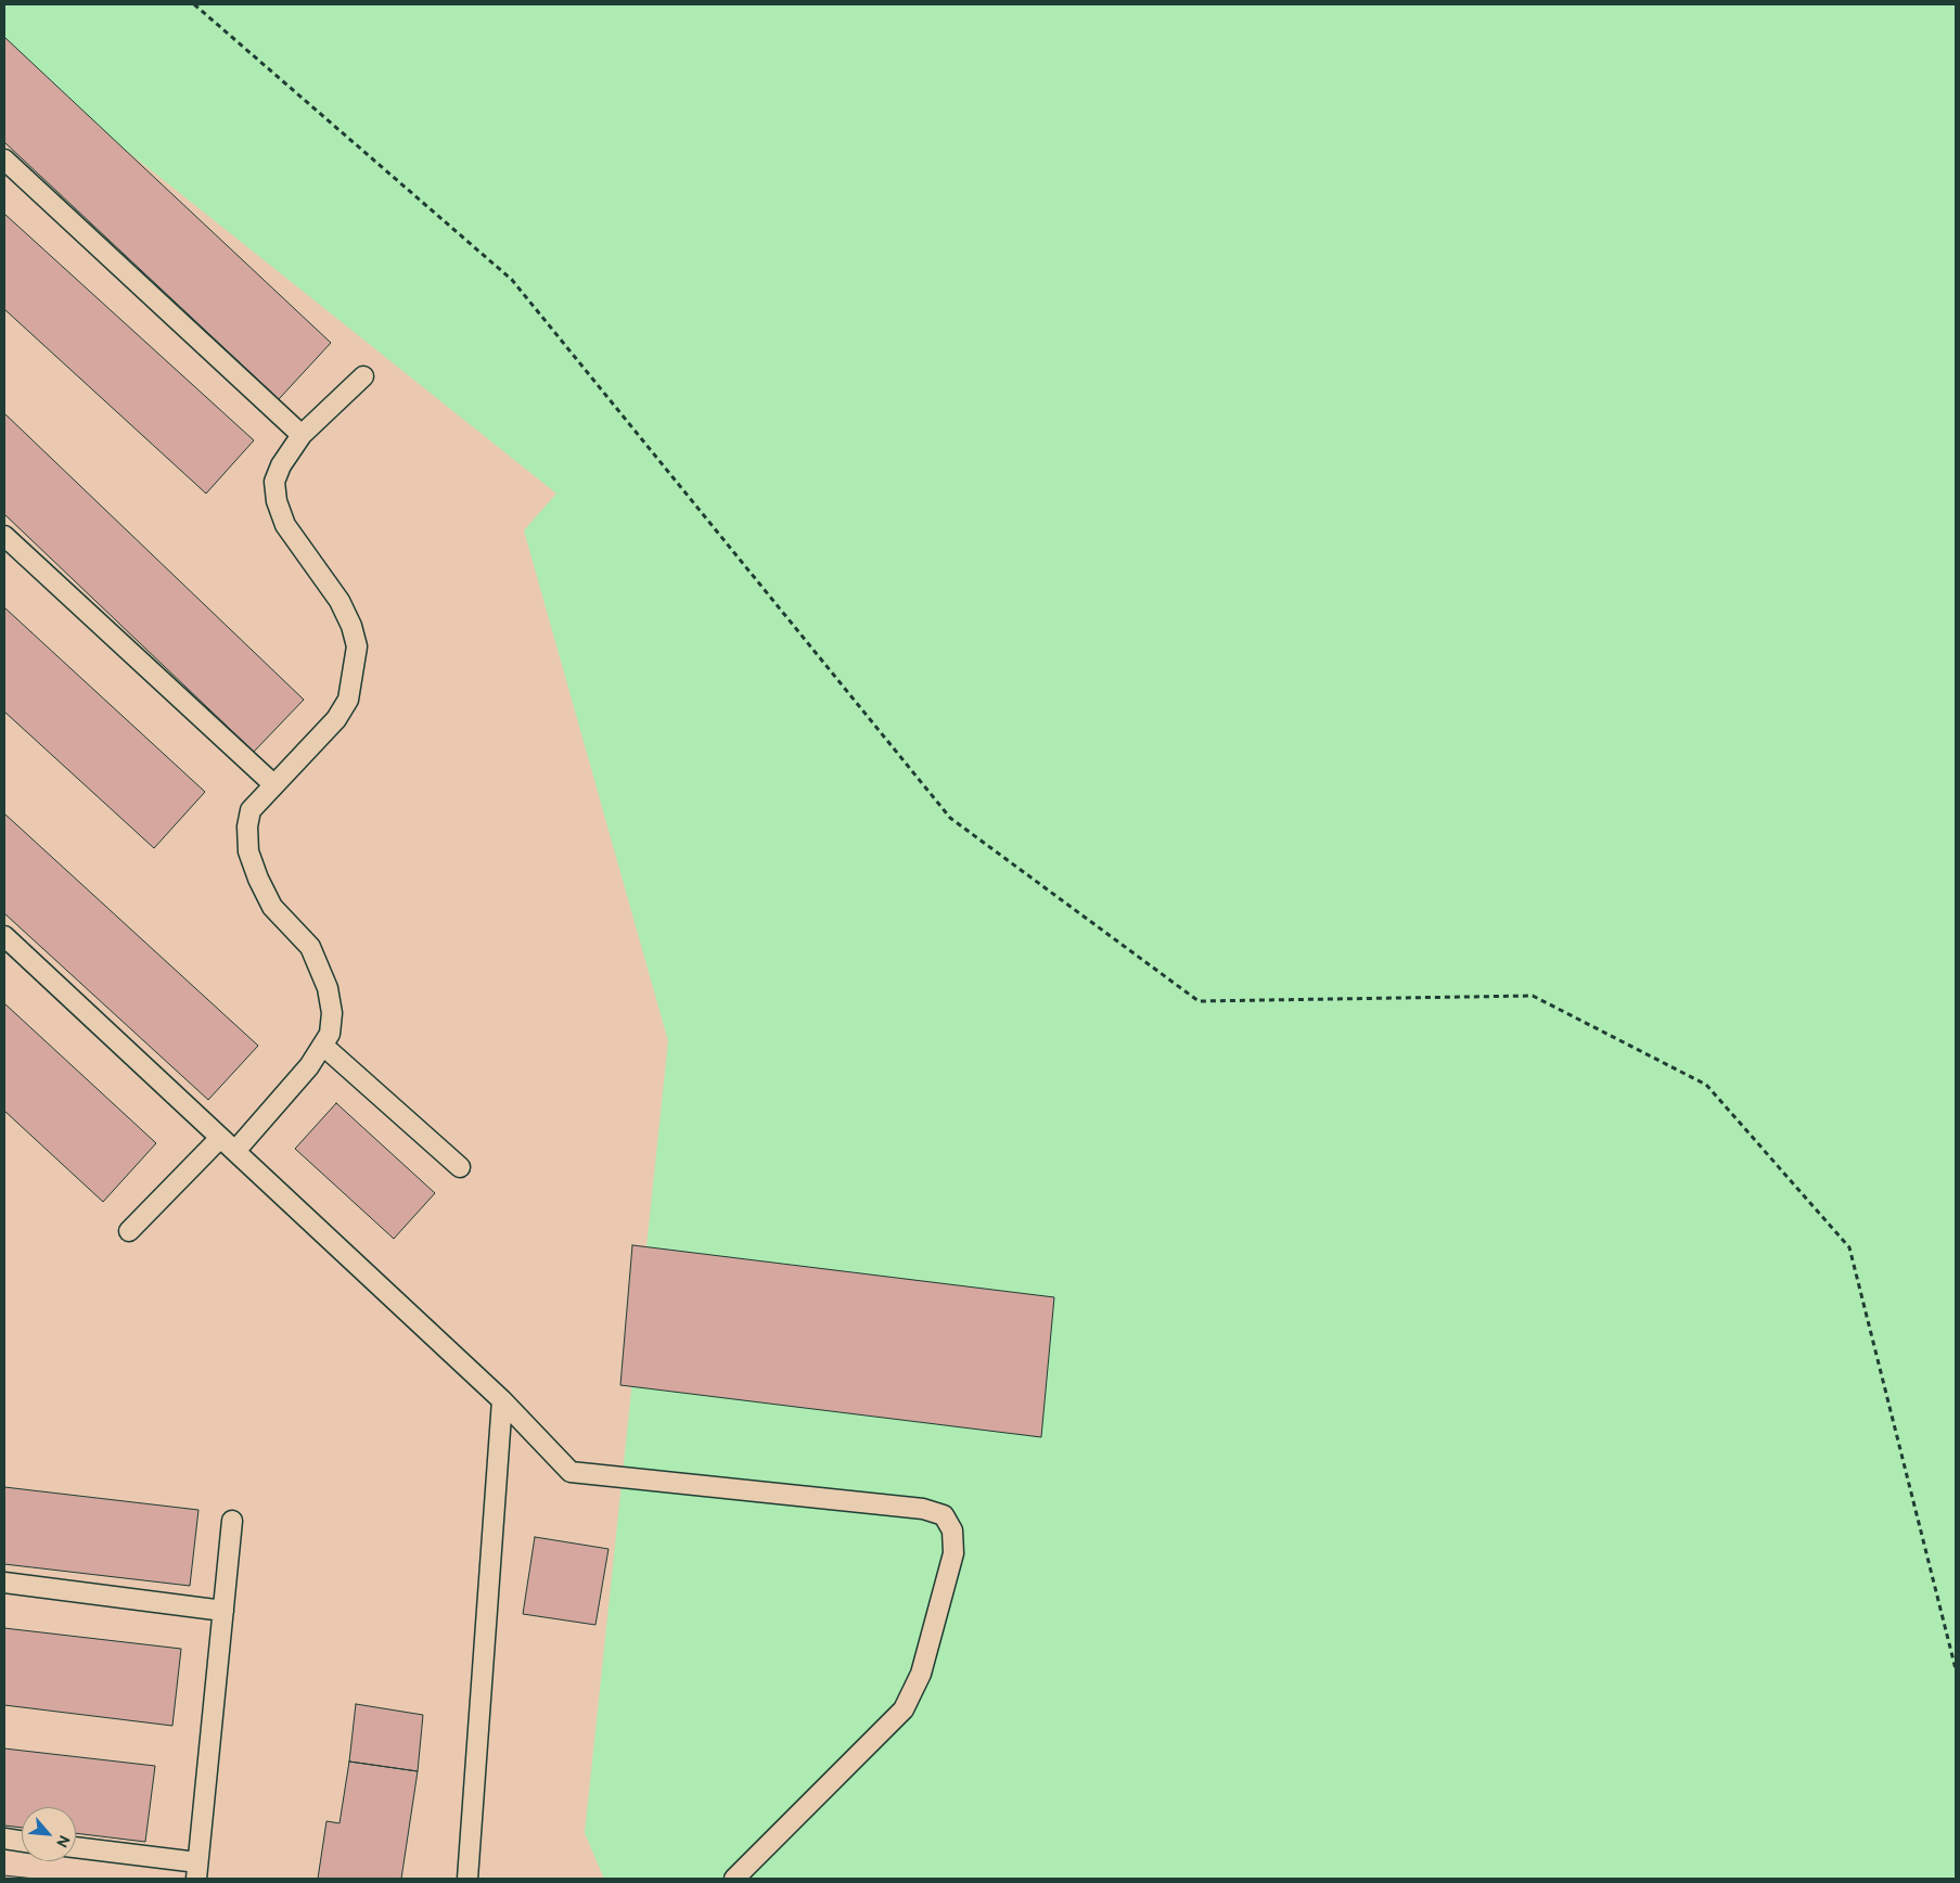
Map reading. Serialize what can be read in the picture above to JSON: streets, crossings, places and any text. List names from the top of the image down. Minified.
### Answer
{"north":"bottom right"}
